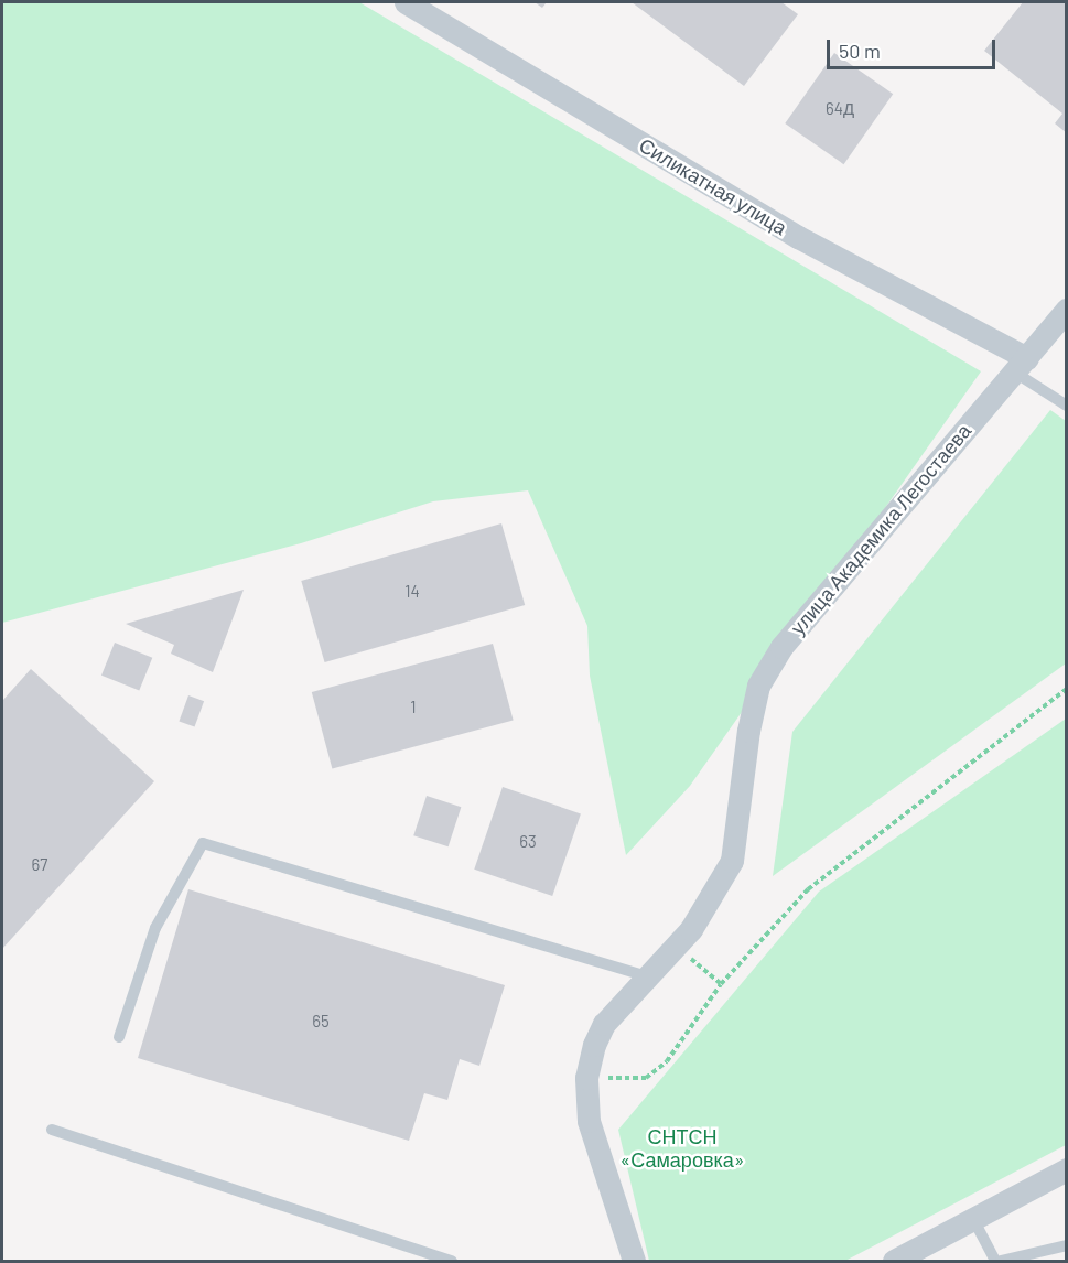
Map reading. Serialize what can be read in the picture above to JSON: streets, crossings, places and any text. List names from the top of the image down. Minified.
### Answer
{"streets":{"street":["Силикатная улица","улица Академика Легостаева"]},"crossings":[["Силикатная улица","улица Академика Легостаева"]],"parks":["СНТСН «Самаровка»"],"house_numbers":["64Д","14","1","63","67","65"],"scale_bar":"50 m"}
